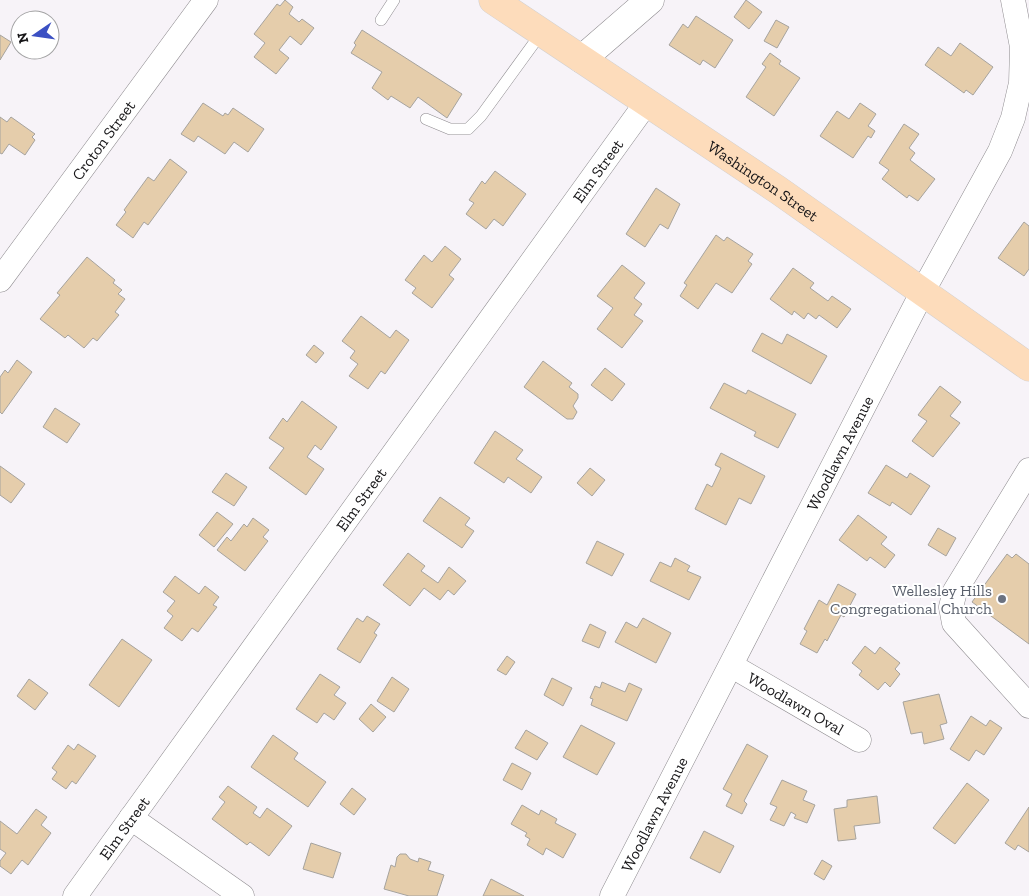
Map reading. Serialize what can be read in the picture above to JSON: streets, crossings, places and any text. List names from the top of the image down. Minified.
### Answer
{"streets":{"main road":["Washington Street"],"street":["Croton Street","Elm Street","Woodlawn Avenue","Woodlawn Oval"]},"crossings":[["Elm Street","Washington Street"],["Washington Street","Woodlawn Avenue"],["Woodlawn Avenue","Woodlawn Oval"]],"places":["Wellesley Hills Congregational Church"],"north":"left"}
